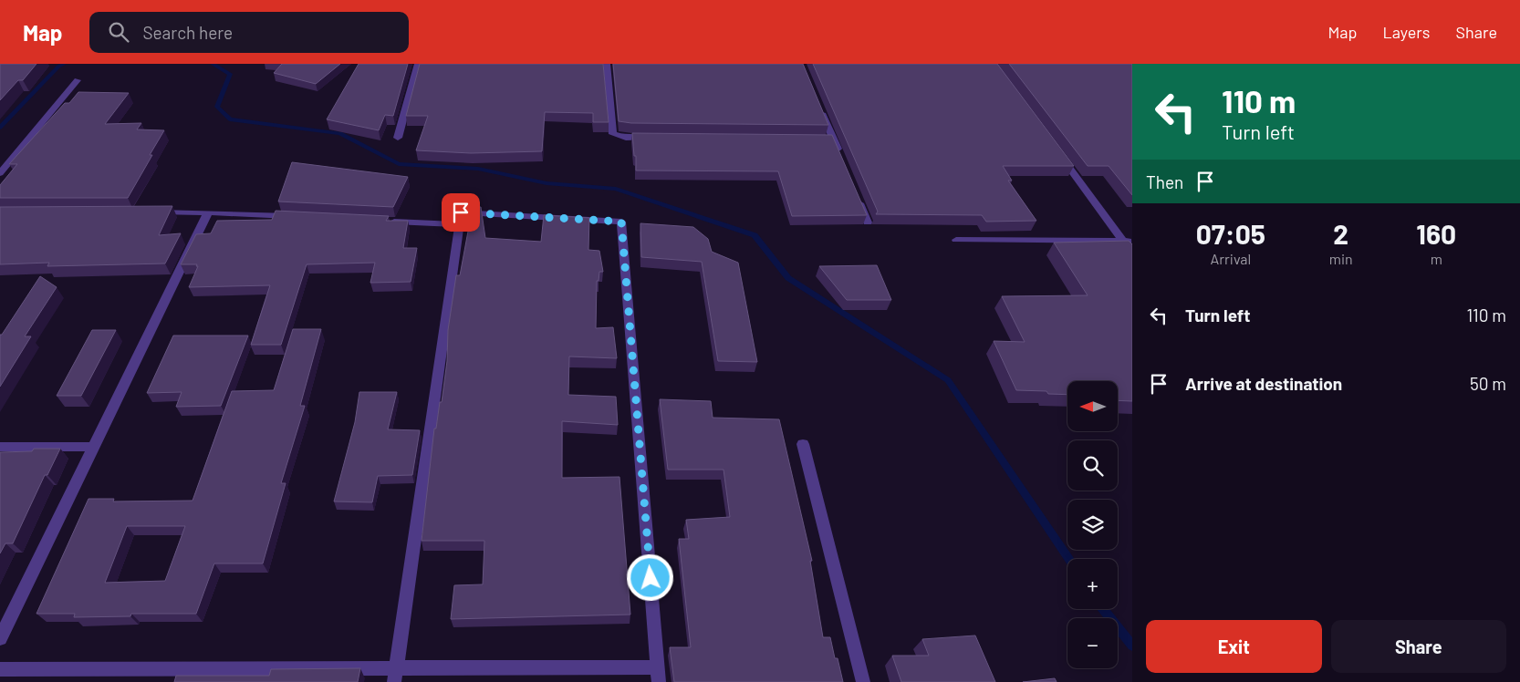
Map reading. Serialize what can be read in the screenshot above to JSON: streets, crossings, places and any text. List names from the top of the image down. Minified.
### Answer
{"north":"left","page":{"header":"Map","search":"Search here","nav":["Map","Layers","Share"],"turn":["110 m","Turn left"],"then":"Then","eta":["07:05","Arrival","2","min","160","m"],"list":[{"name":"Turn left","value":"110 m"},{"name":"Arrive at destination","value":"50 m"}],"map_buttons":["+","−"],"buttons":["Exit","Share"]}}
